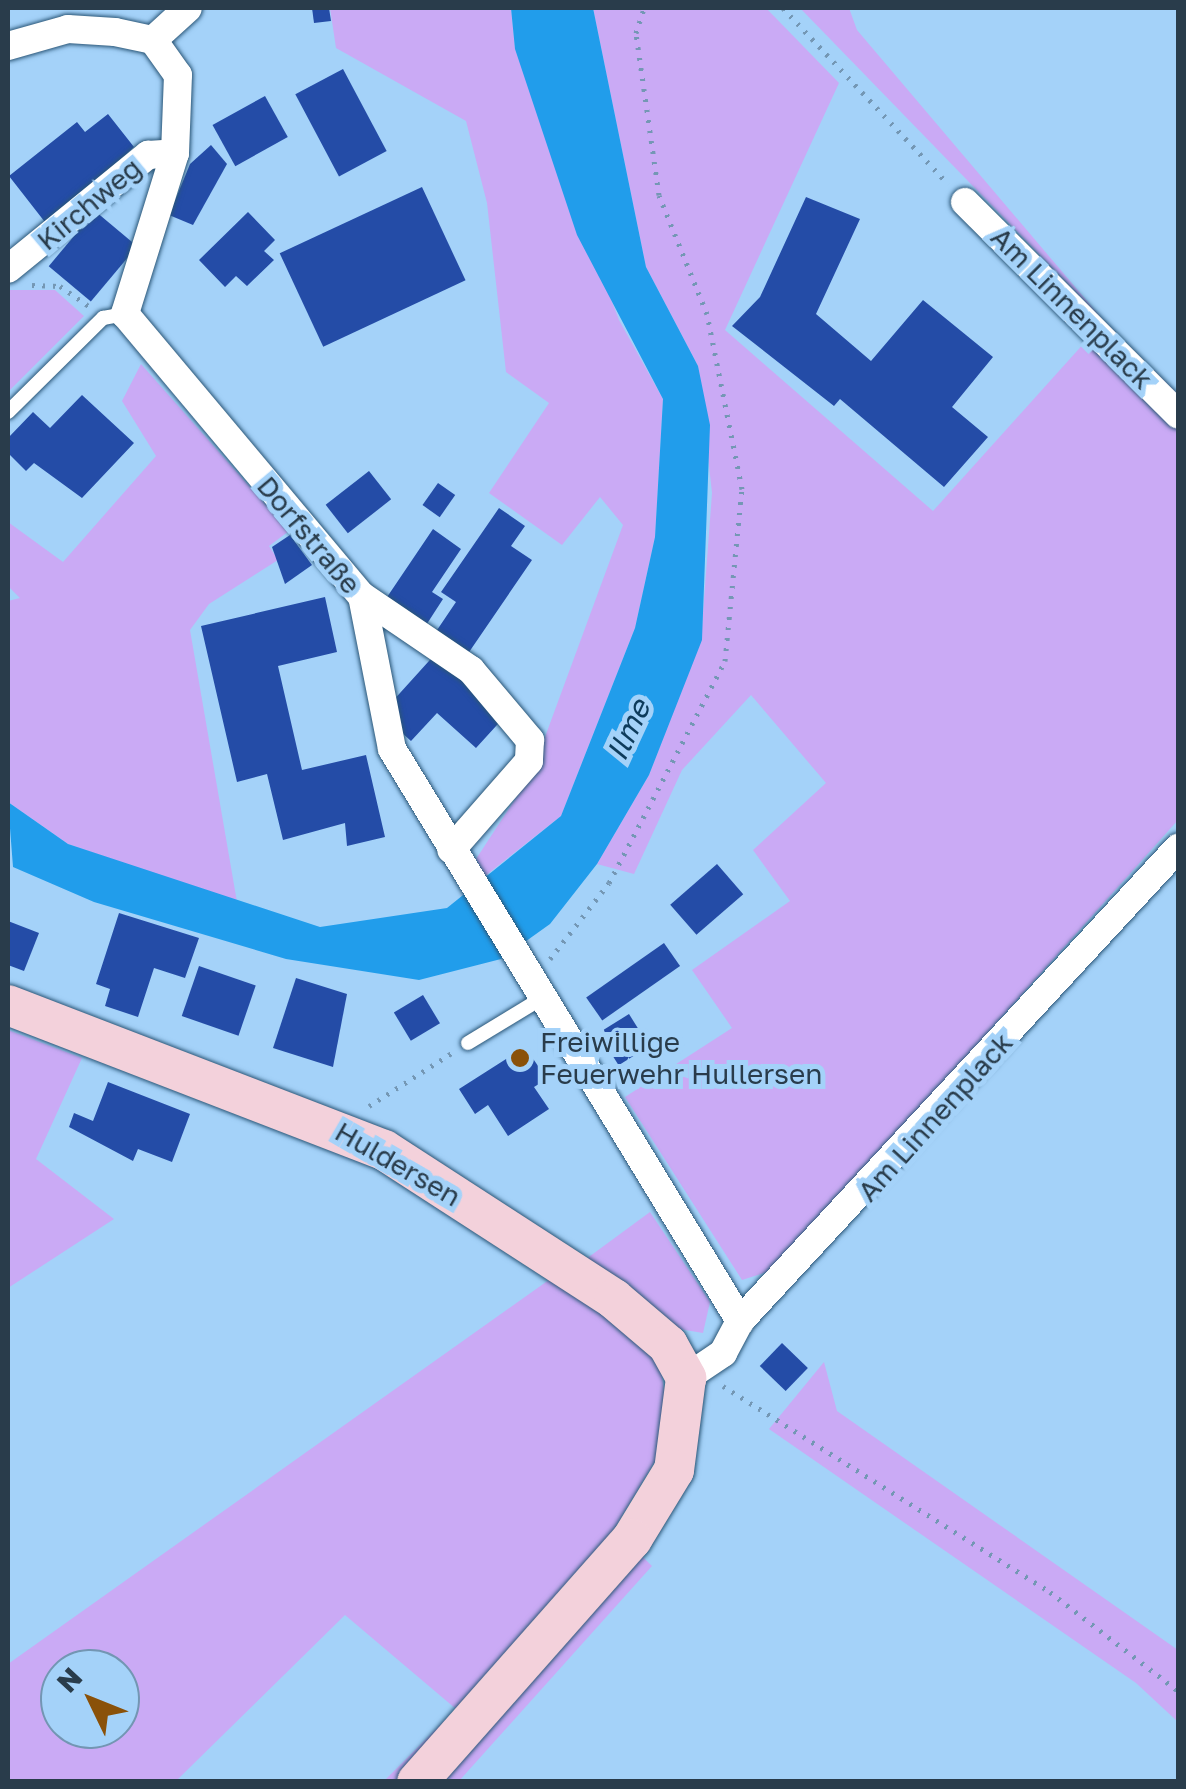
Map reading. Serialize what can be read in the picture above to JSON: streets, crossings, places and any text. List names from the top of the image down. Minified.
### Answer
{"streets":{"street":["Kirchweg","Am Linnenplack","Dorfstraße","Huldersen"]},"crossings":[["Am Linnenplack","Dorfstraße"],["Am Linnenplack","Huldersen"]],"water":["Ilme"],"places":["Freiwillige Feuerwehr Hullersen"],"north":"top left"}
